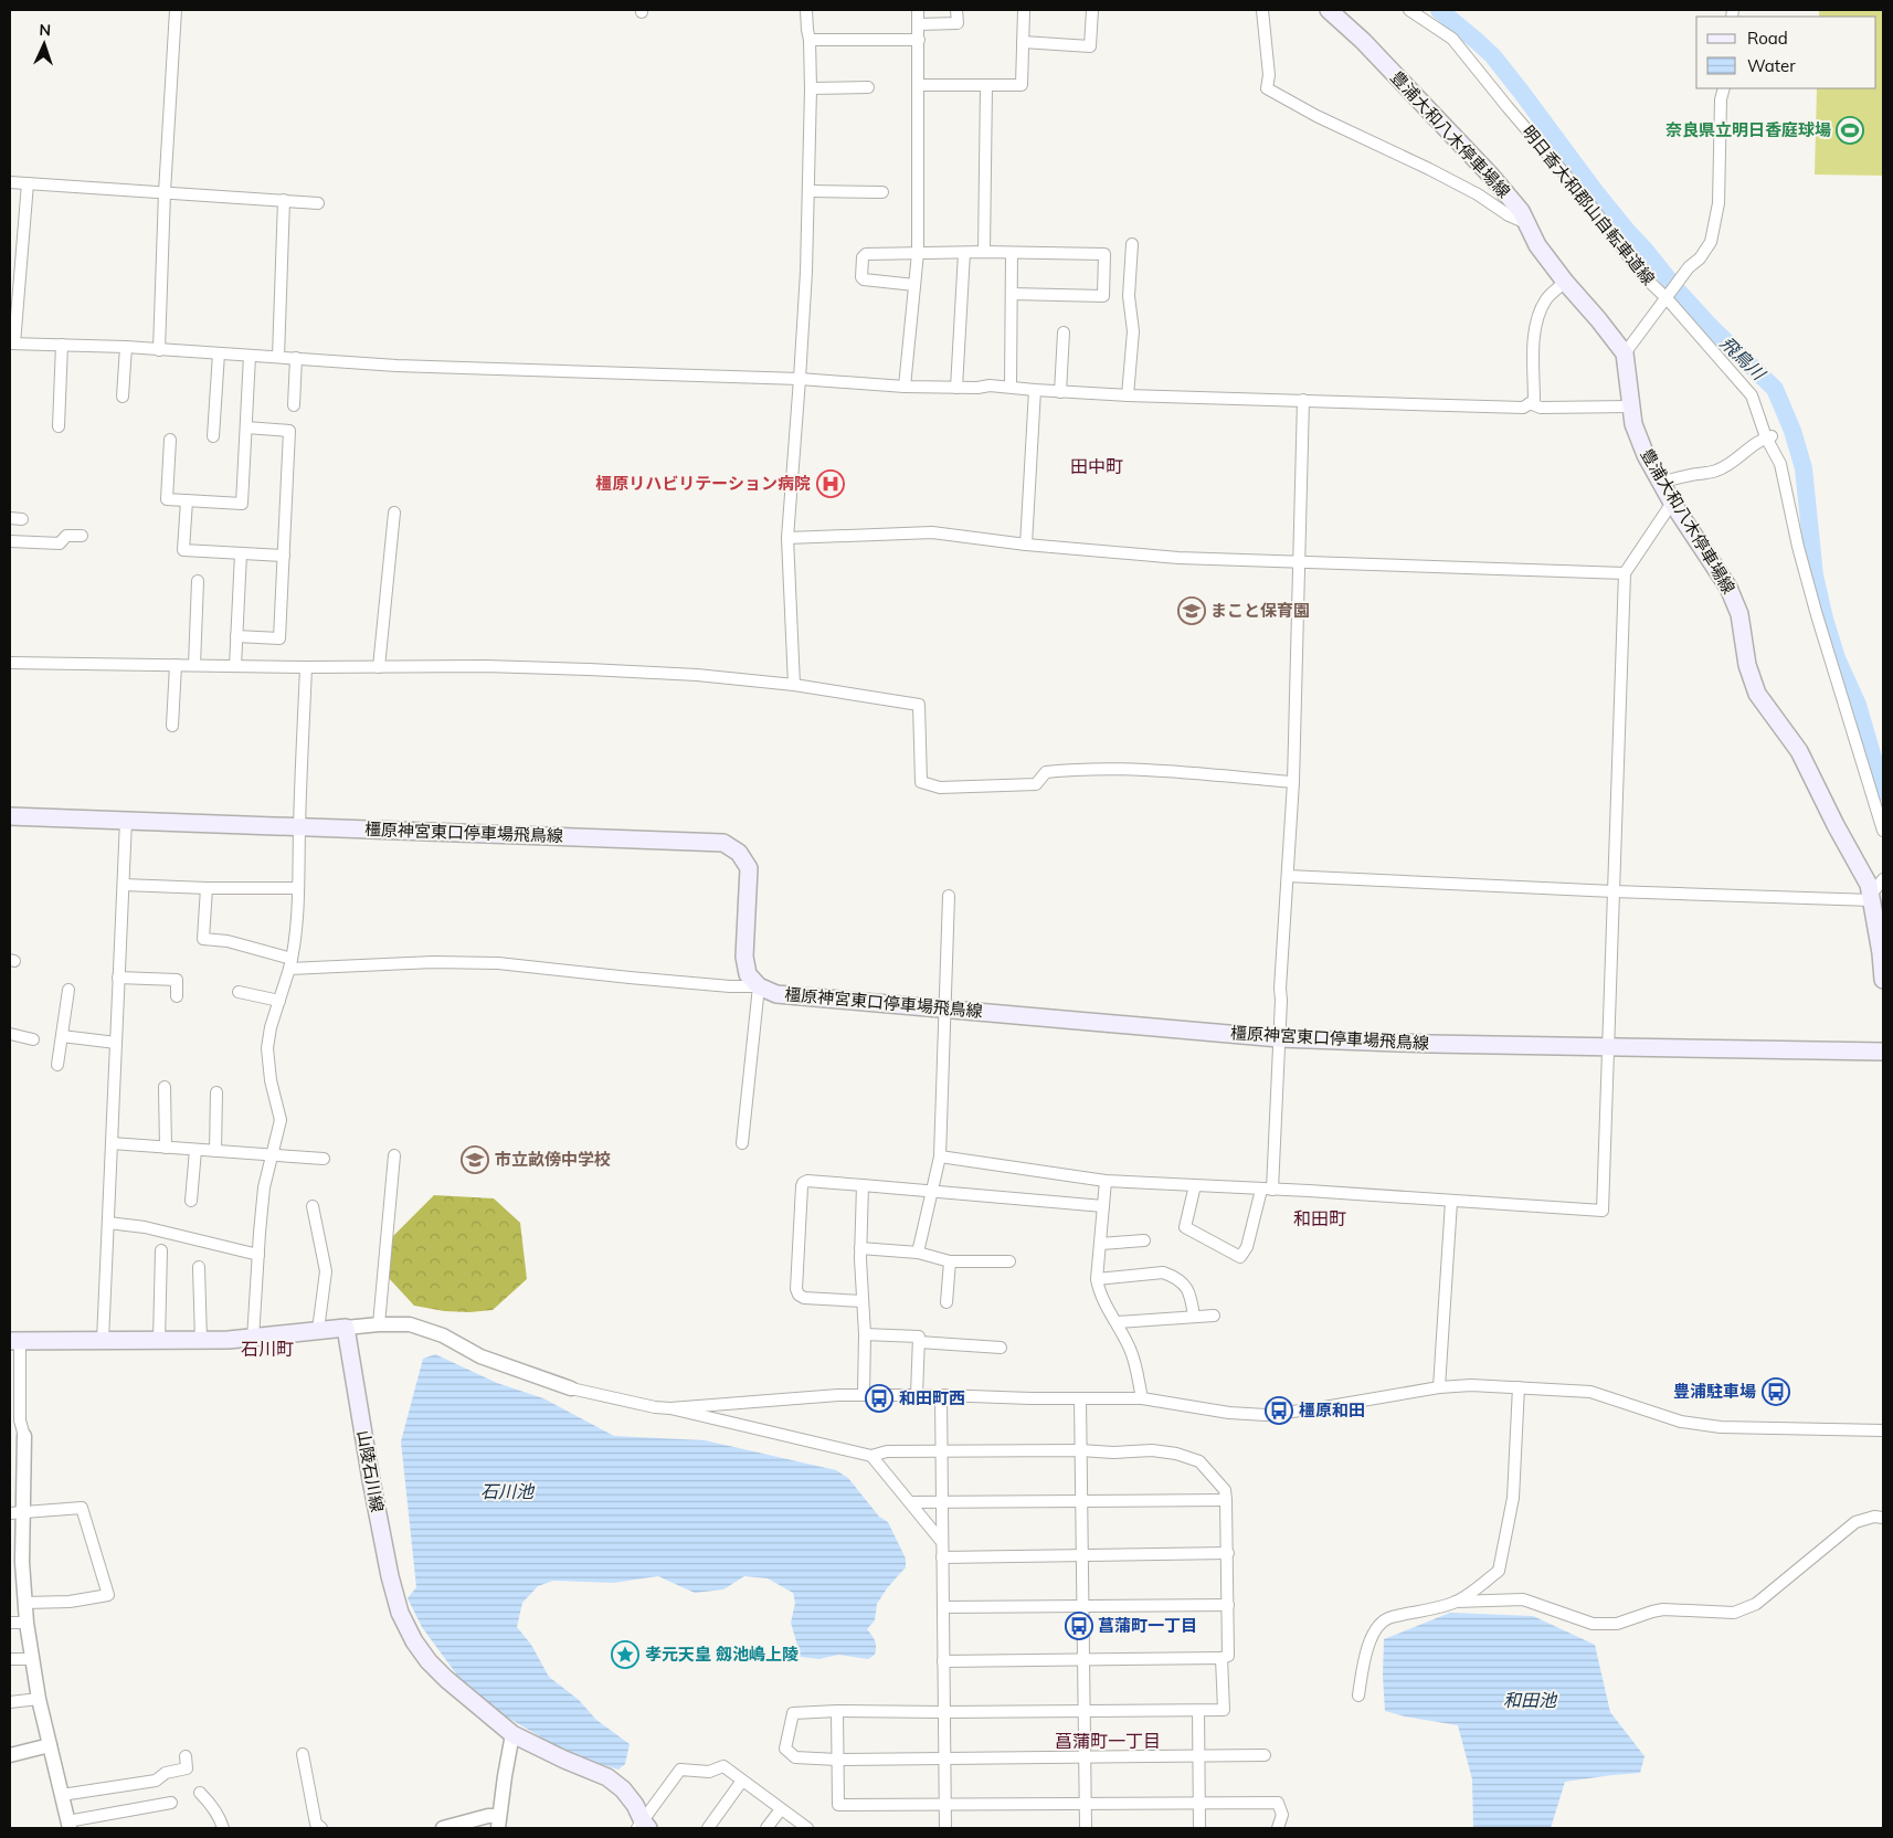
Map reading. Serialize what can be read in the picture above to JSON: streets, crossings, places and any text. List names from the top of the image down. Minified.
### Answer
{"streets":{"main road":["豊浦大和八木停車場線","橿原神宮東口停車場飛鳥線","山陵石川線"],"street":["明日香大和郡山自転車道線"]},"districts":["田中町","和田町","石川町","菖蒲町一丁目"],"water":["飛鳥川","石川池","和田池"],"places":{"sports":["奈良県立明日香庭球場"],"hospital":["橿原リハビリテーション病院"],"school or university":["まこと保育園","市立畝傍中学校"],"bus stop":["豊浦駐車場","和田町西","橿原和田","菖蒲町一丁目"],"place":["孝元天皇 劔池嶋上陵"]},"legend":["Road","Water"],"north":"top"}
